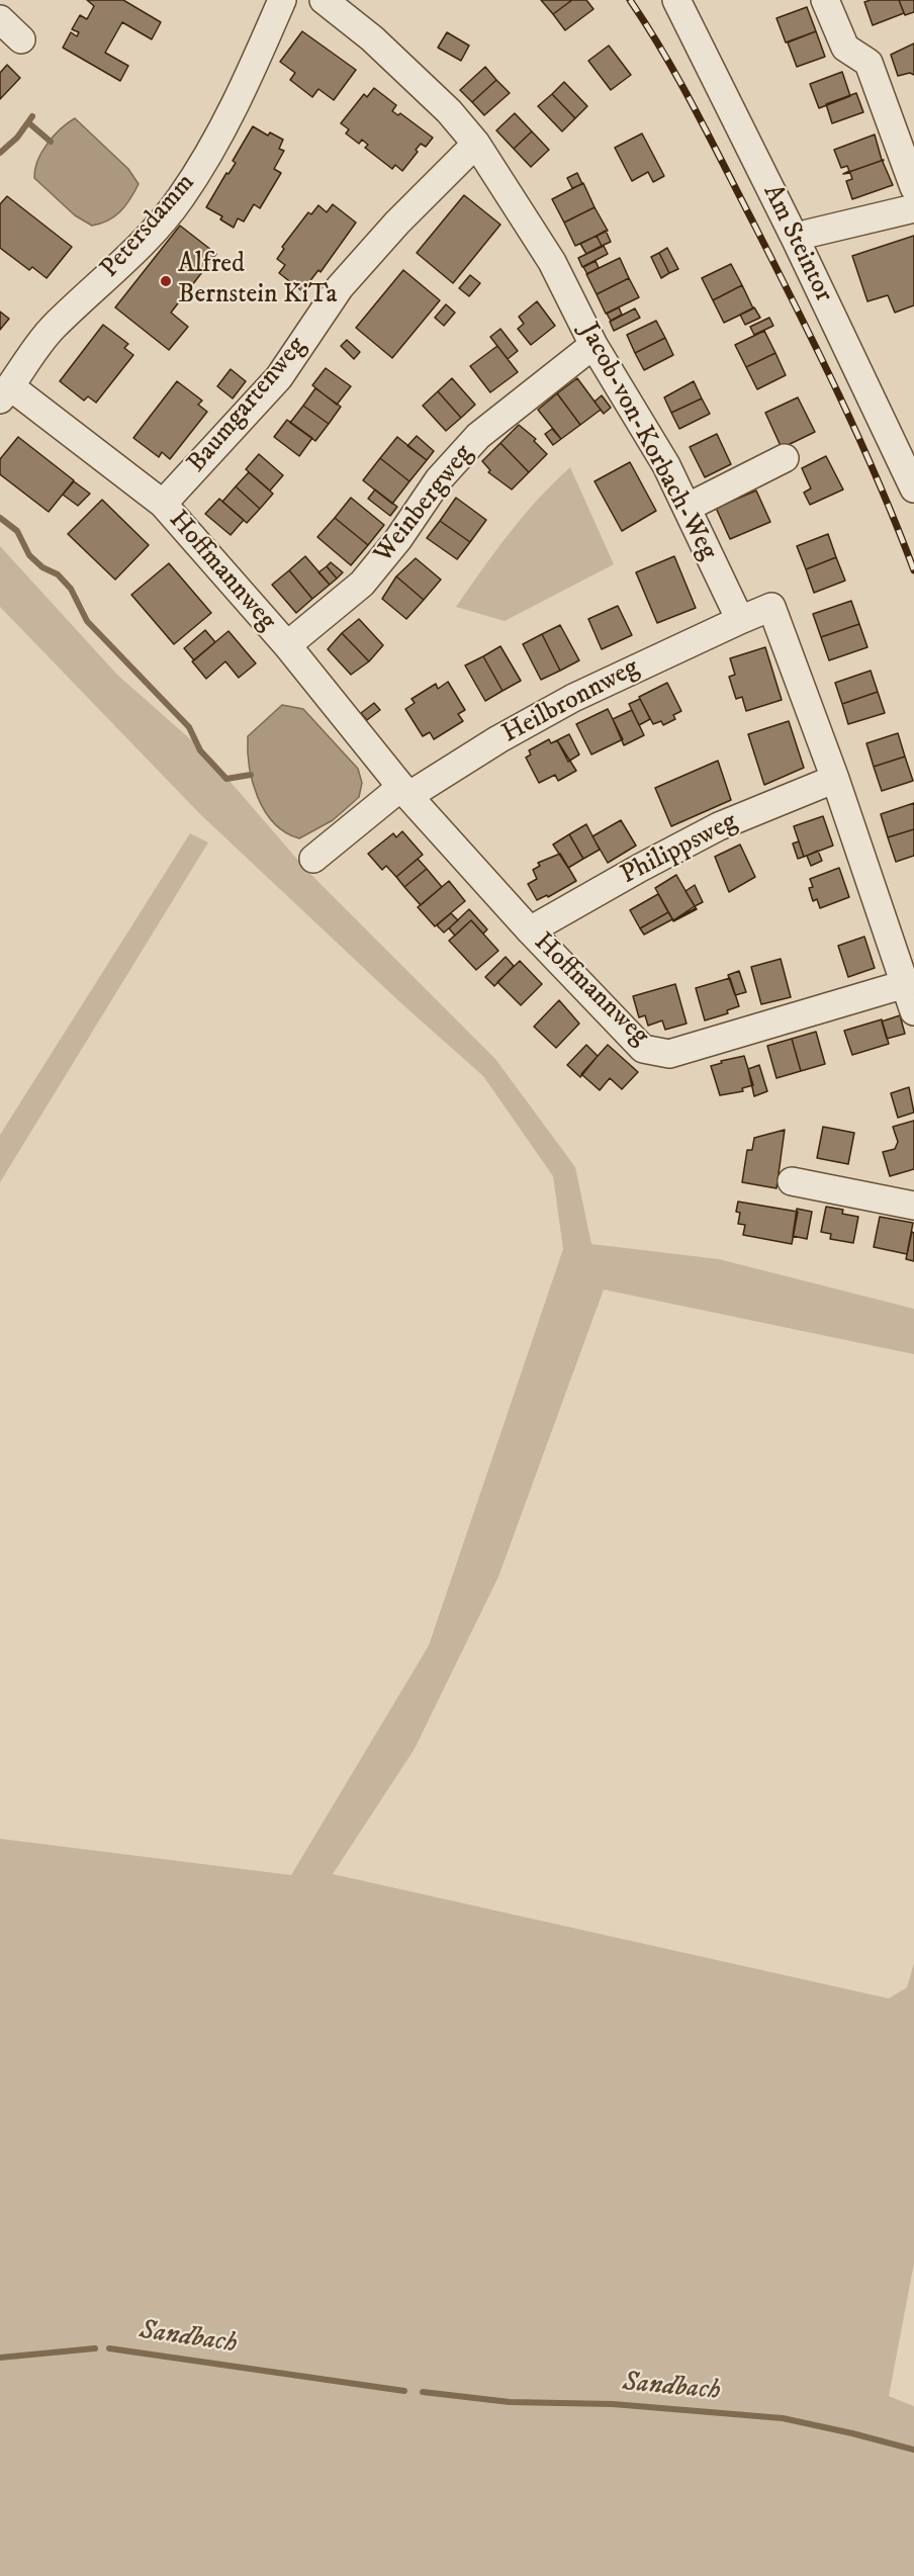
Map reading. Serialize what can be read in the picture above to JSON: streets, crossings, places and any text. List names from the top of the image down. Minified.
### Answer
{"streets":{"street":["Petersdamm","Am Steintor","Baumgartenweg","Jacob-von-Korbach-Weg","Weinbergweg","Hoffmannweg","Heilbronnweg","Philippsweg"]},"crossings":[["Petersdamm","Hoffmannweg"],["Baumgartenweg","Jacob-von-Korbach-Weg"],["Baumgartenweg","Hoffmannweg"],["Jacob-von-Korbach-Weg","Weinbergweg"],["Jacob-von-Korbach-Weg","Heilbronnweg"],["Weinbergweg","Hoffmannweg"],["Hoffmannweg","Heilbronnweg"],["Hoffmannweg","Philippsweg"]],"water":["Sandbach"],"places":["Alfred Bernstein KiTa"]}
